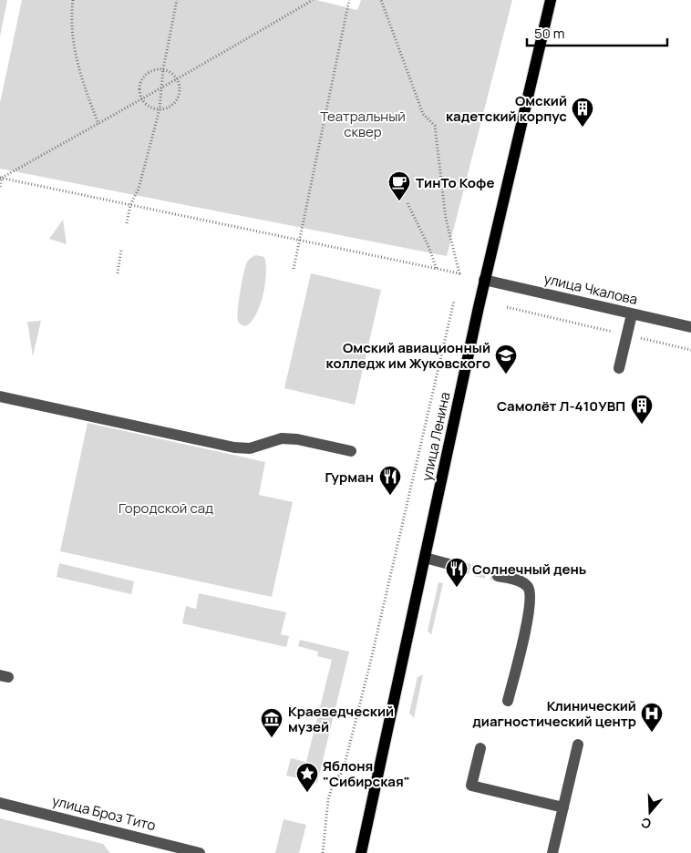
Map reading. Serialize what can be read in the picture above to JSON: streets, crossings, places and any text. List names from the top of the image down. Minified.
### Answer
{"streets":{"main road":["улица Ленина"],"street":["улица Чкалова","улица Броз Тито"]},"crossings":[["улица Чкалова","улица Ленина"]],"parks":["Театральный сквер","Городской сад"],"places":{"building":["Омский кадетский корпус","Самолёт Л-410УВП"],"cafe":["ТинТо Кофе"],"school or university":["Омский авиационный колледж им Жуковского"],"restaurant":["Гурман","Солнечный день"],"hospital":["Клинический диагностический центр"],"museum":["Краеведческий музей"],"place":["Яблоня \"Сибирская\""]},"scale_bar":"50 m","north":"bottom"}
